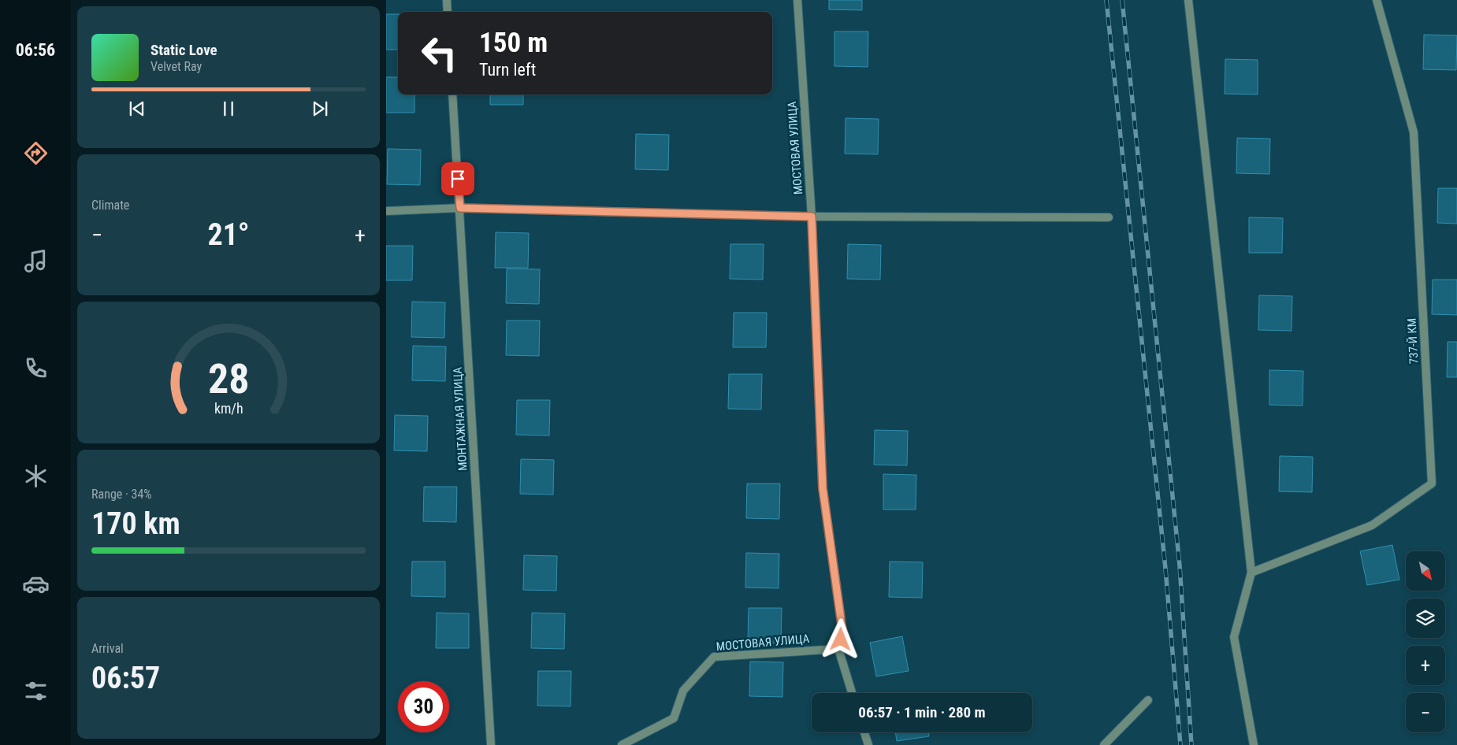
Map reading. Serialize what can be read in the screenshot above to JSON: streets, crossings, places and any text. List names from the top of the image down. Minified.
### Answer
{"streets":{"street":["МОСТОВАЯ УЛИЦА","737-Й КМ","МОНТАЖНАЯ УЛИЦА"]},"north":"bottom right","page":{"tabs":"06:56","turn":["150 m","Turn left"],"song":["Static Love","Velvet Ray"],"tile":["Climate",["Range · 34%","170 km"],["Arrival","06:57"]],"heat":["−","21°","+"],"map_buttons":["+","−"],"limit":"30","trip":"06:57 · 1 min · 280 m","gauge":["28","km/h"]}}
